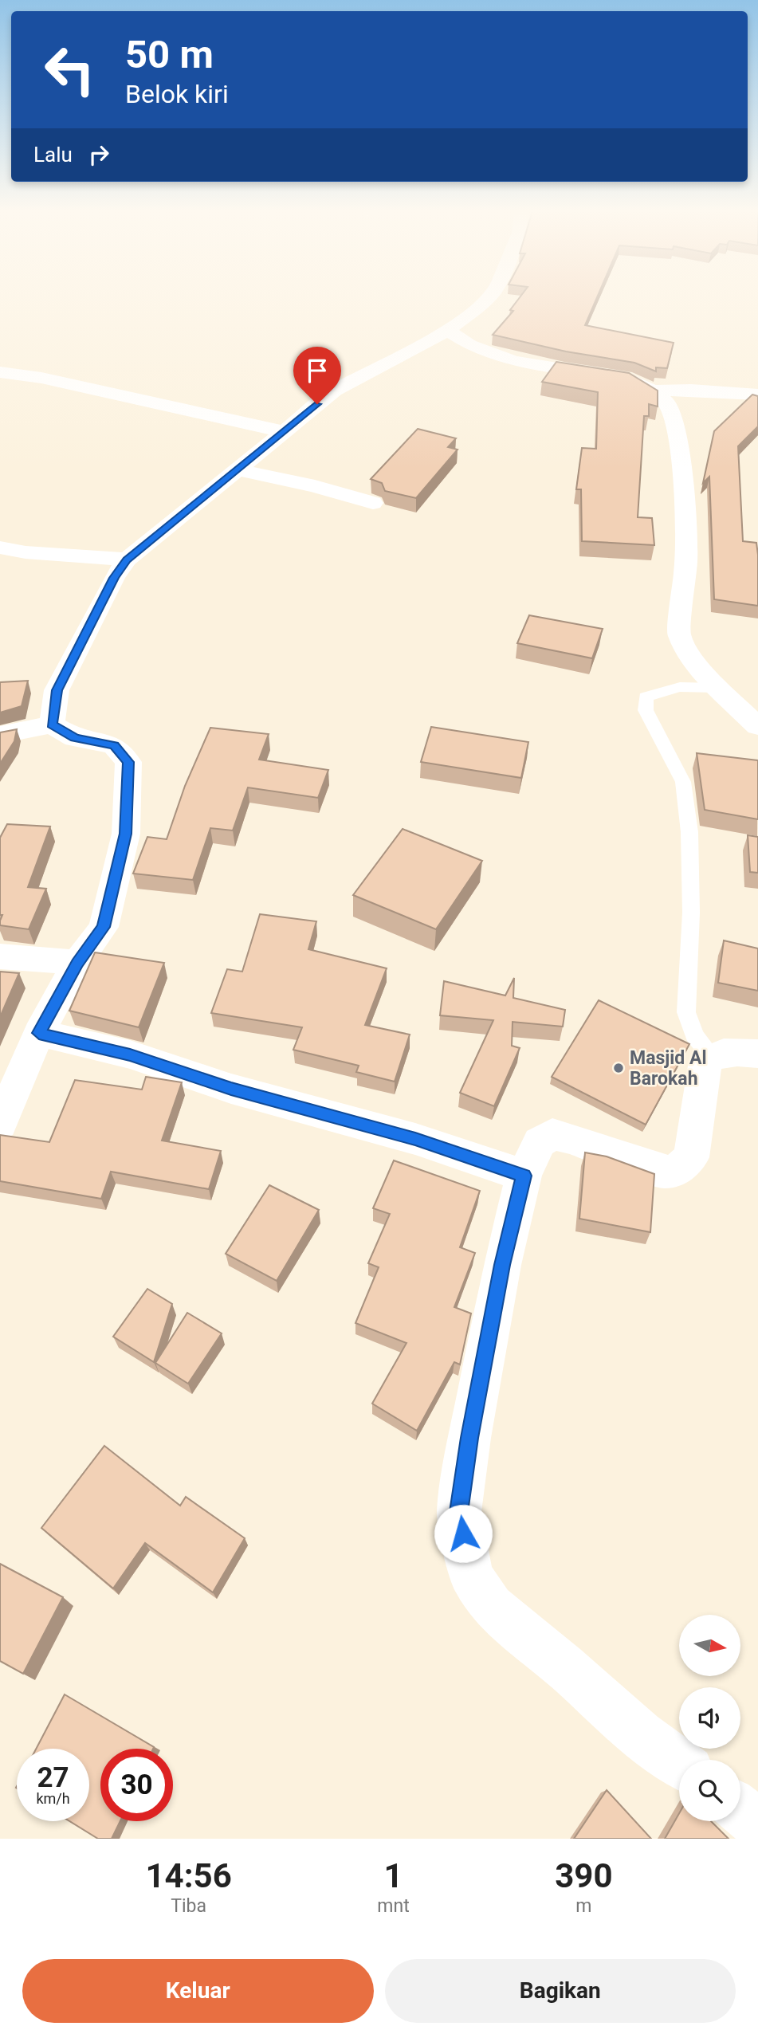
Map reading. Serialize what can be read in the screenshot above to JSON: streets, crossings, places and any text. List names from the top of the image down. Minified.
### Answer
{"places":["Masjid Al Barokah"],"north":"right","page":{"turn":["50 m","Belok kiri"],"then":"Lalu","speed":"27 km/h","limit":"30","eta":["14:56","Tiba","1","mnt","390","m"],"buttons":["Keluar","Bagikan"]}}
